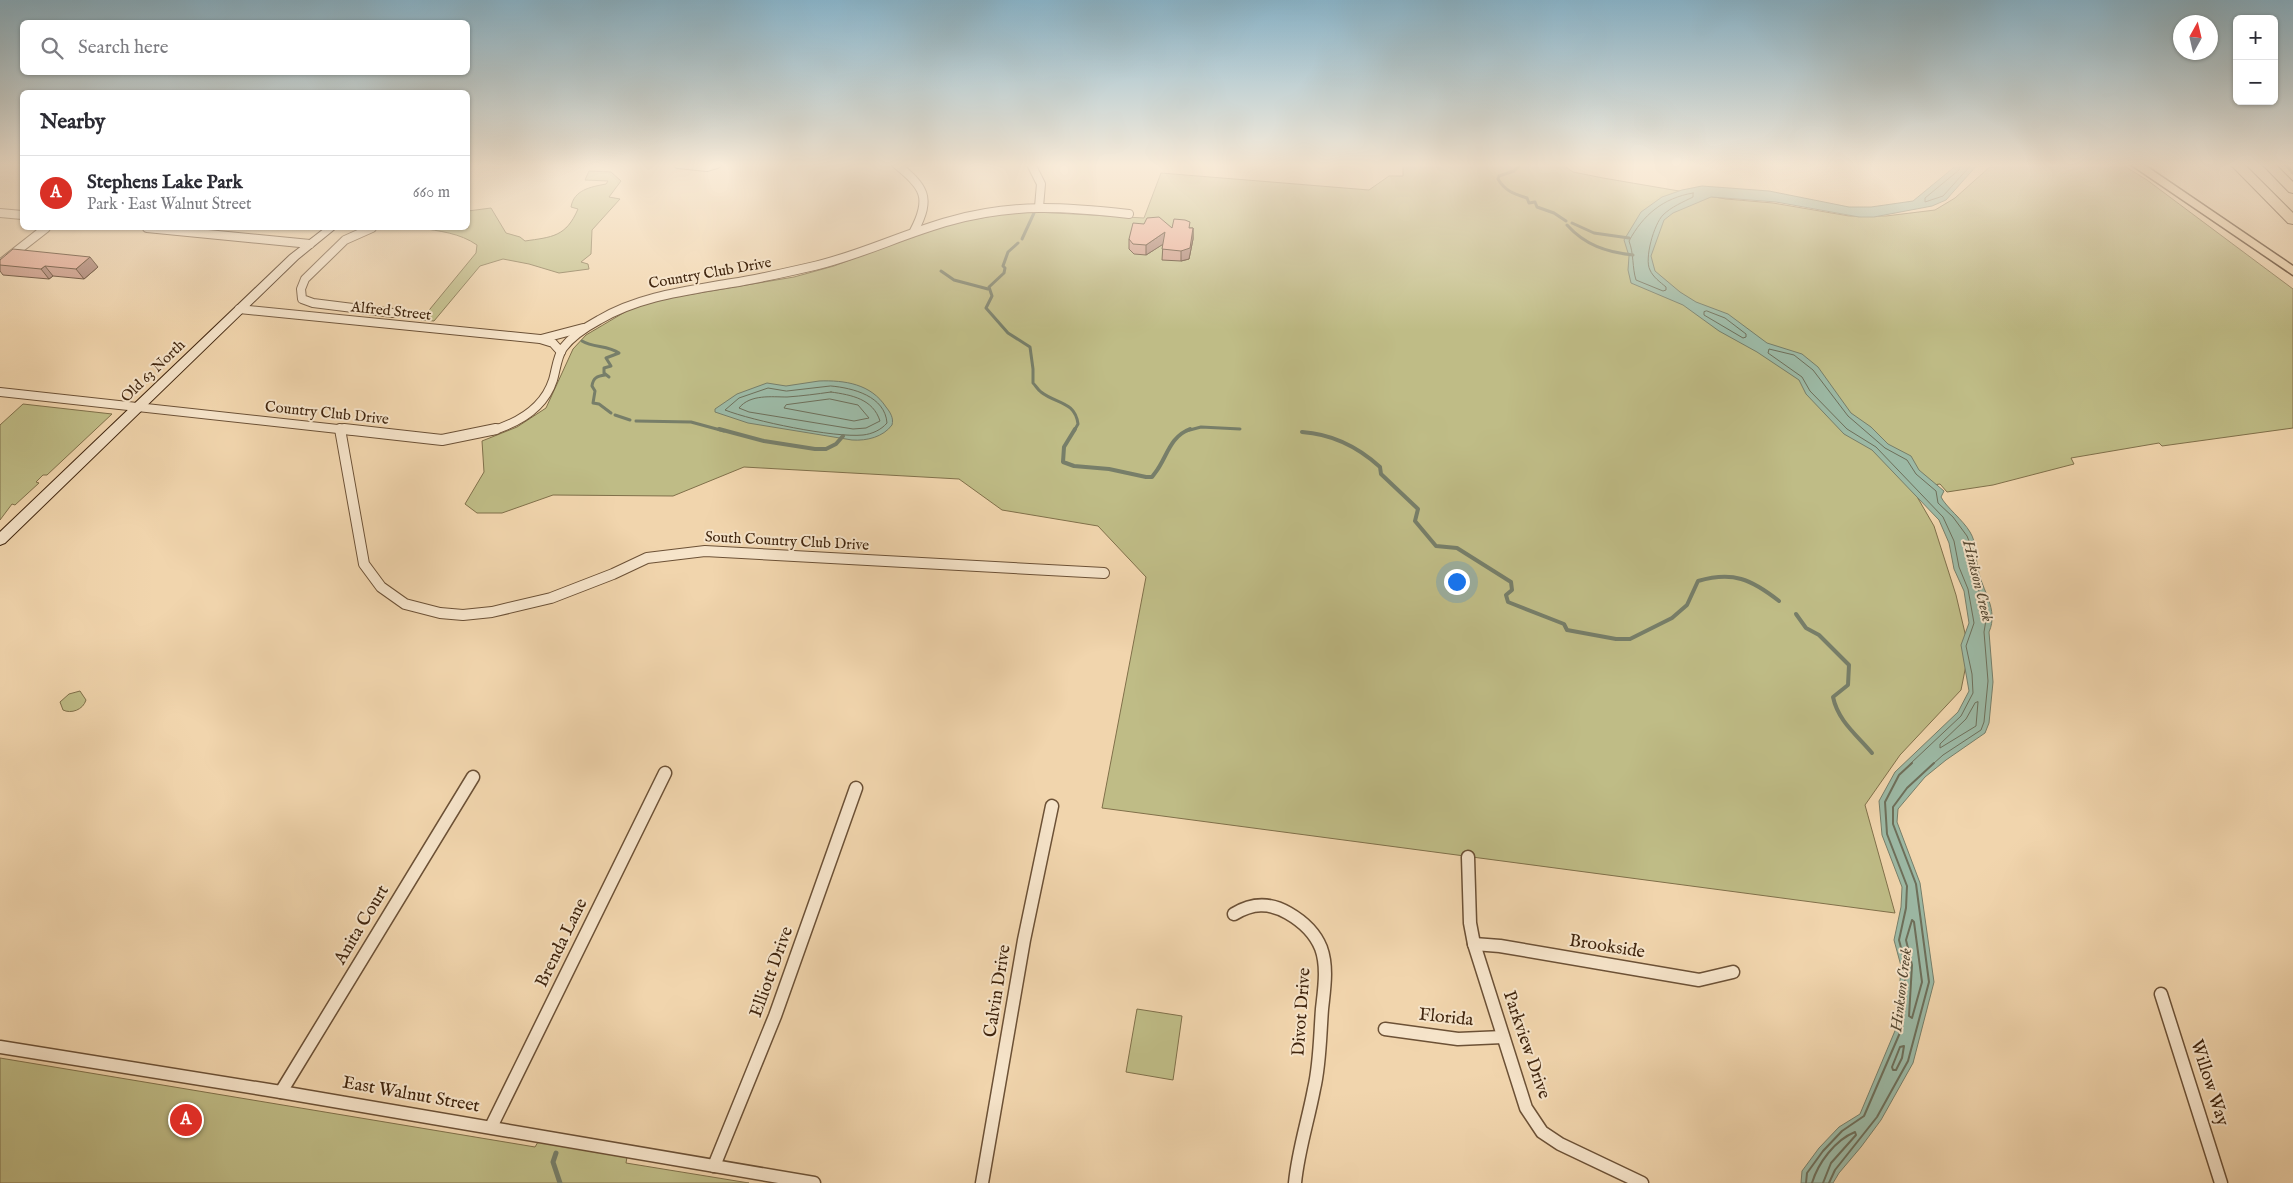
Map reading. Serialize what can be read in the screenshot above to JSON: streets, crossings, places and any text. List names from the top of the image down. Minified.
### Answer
{"streets":{"main road":["Old 63 North"],"street":["Country Club Drive","Alfred Street","South Country Club Drive","Anita Court","Brenda Lane","Brookside","Elliott Drive","Calvin Drive","Divot Drive","Florida","Parkview Drive","Willow Way","East Walnut Street"]},"crossings":[["Country Club Drive","Alfred Street"],["Country Club Drive","Old 63 North"],["Country Club Drive","South Country Club Drive"],["Alfred Street","Old 63 North"],["Anita Court","East Walnut Street"],["Brenda Lane","East Walnut Street"],["Brookside","Parkview Drive"],["Elliott Drive","East Walnut Street"],["Florida","Parkview Drive"]],"water":["Hinkson Creek"],"north":"top","page":{"map_buttons":["+","−"],"search":"Search here","heading":"Nearby","list":[{"mark":"A","name":"Stephens Lake Park","note":"Park · East Walnut Street","value":"660 m"}],"pins":"A"}}
